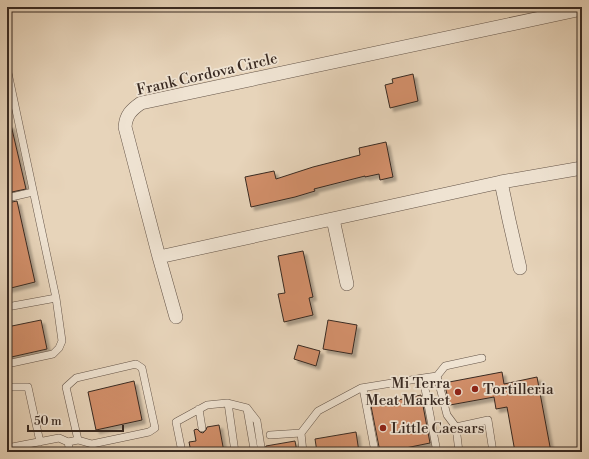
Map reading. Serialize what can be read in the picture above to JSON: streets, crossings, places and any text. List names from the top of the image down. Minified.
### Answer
{"streets":{"street":["Frank Cordova Circle"]},"places":["Tortilleria","Mi Terra Meat Market","Little Caesars"],"scale_bar":"50 m"}
